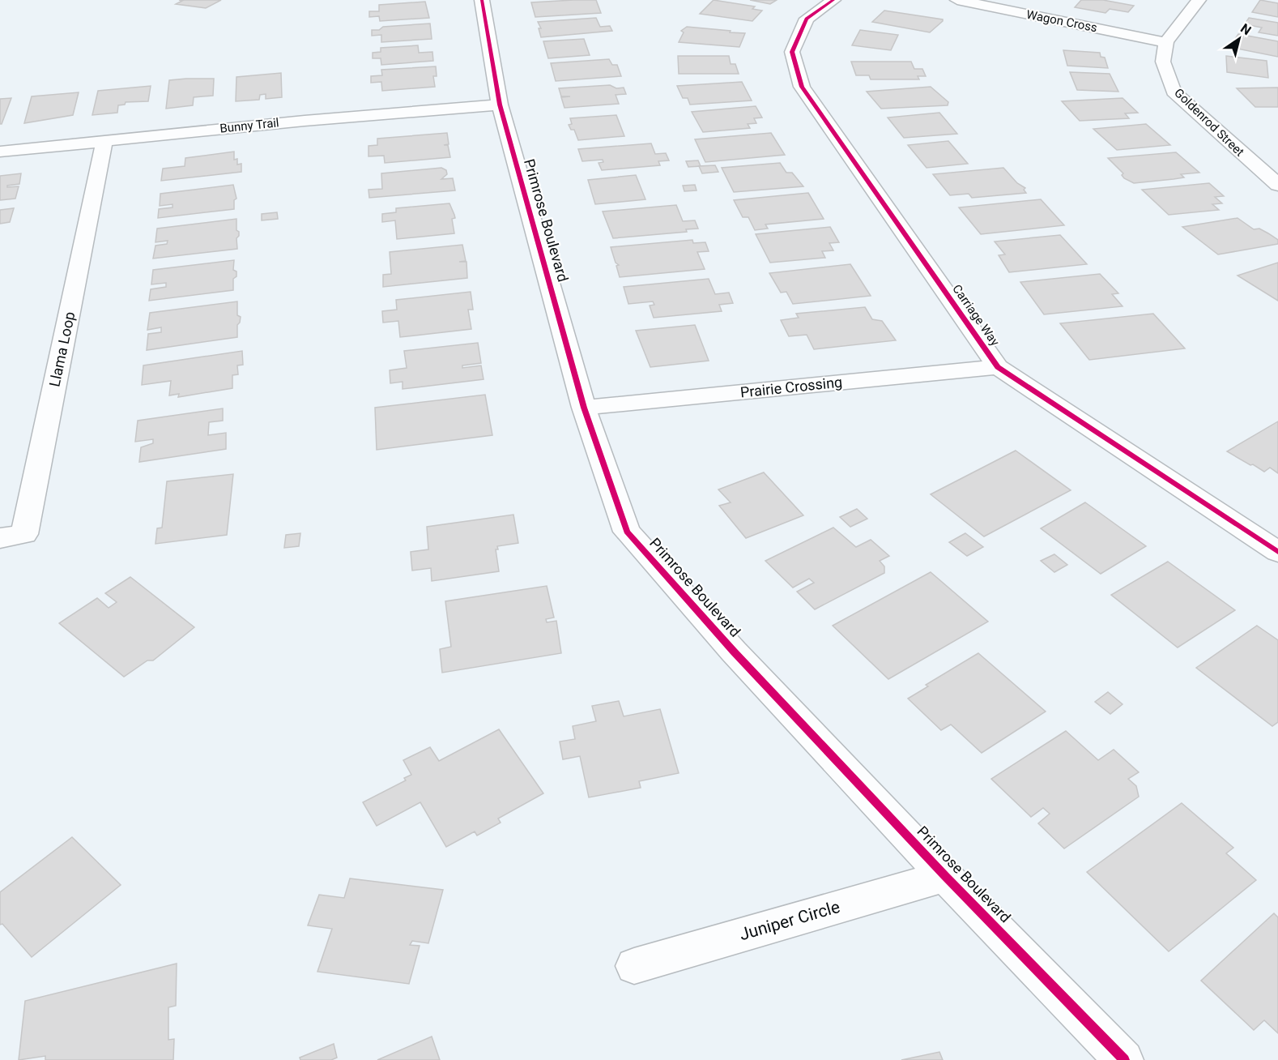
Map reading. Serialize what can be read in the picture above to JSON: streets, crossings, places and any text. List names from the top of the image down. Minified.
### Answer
{"streets":{"street":["Wagon Cross","Goldenrod Street","Bunny Trail","Primrose Boulevard","Carriage Way","Llama Loop","Prairie Crossing","Juniper Circle"]},"crossings":[["Wagon Cross","Goldenrod Street"],["Bunny Trail","Primrose Boulevard"],["Bunny Trail","Llama Loop"],["Primrose Boulevard","Prairie Crossing"],["Primrose Boulevard","Juniper Circle"],["Carriage Way","Prairie Crossing"]],"north":"top right"}
